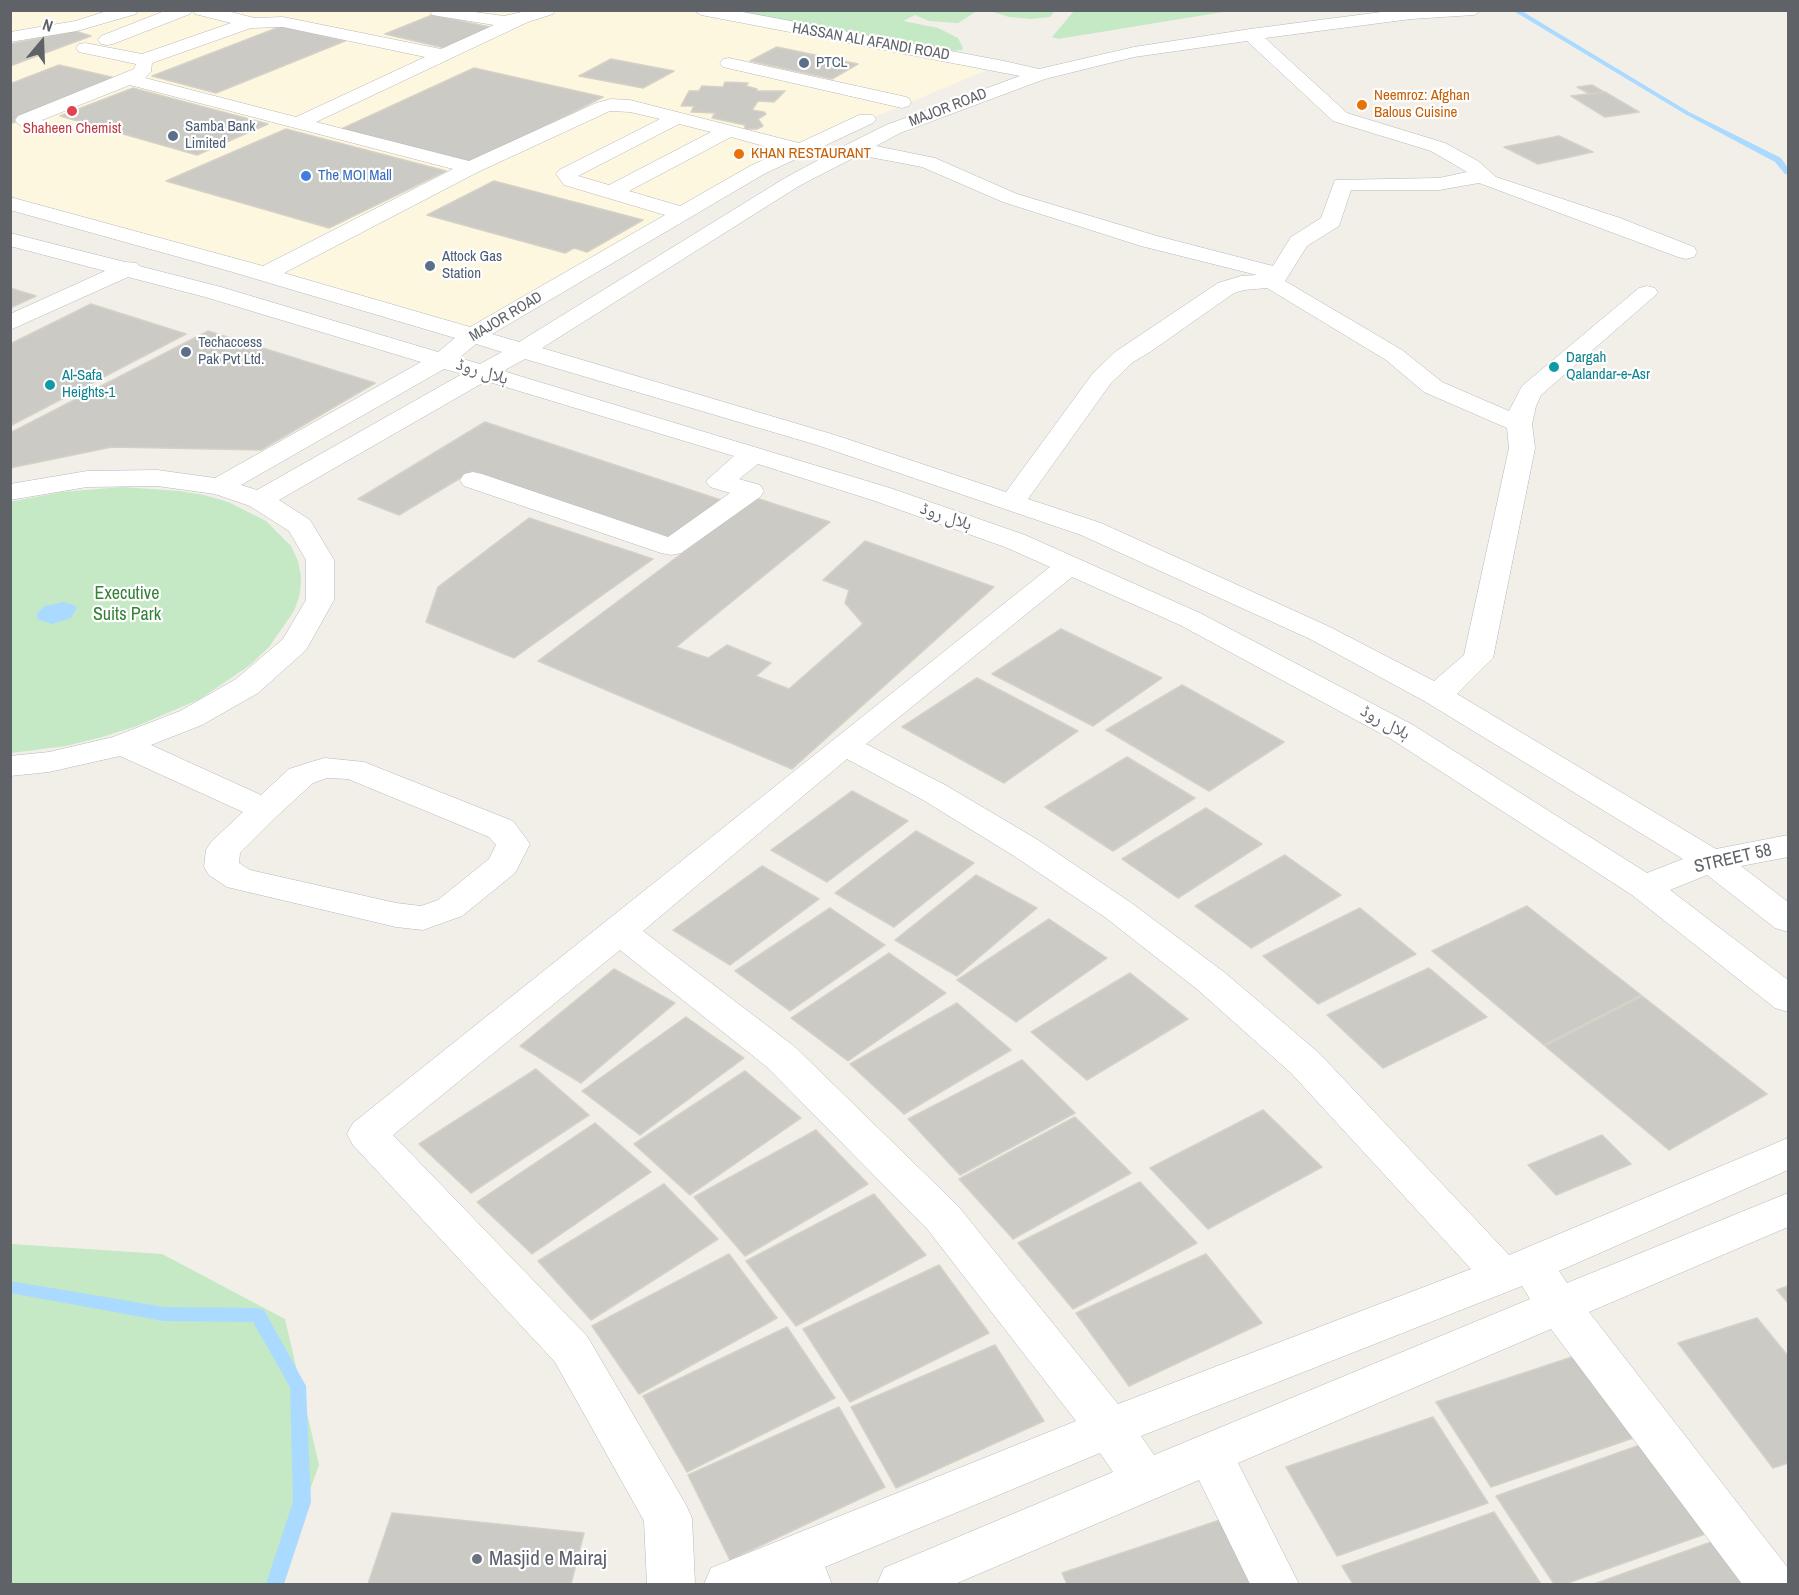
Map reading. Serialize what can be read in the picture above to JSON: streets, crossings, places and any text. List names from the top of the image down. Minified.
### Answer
{"streets":{"street":["HASSAN ALI AFANDI ROAD","MAJOR ROAD","ہلال روڈ","STREET 58"]},"crossings":[["HASSAN ALI AFANDI ROAD","MAJOR ROAD"],["MAJOR ROAD","ہلال روڈ"],["ہلال روڈ","STREET 58"]],"parks":["Executive Suits Park"],"places":["PTCL","Neemroz: Afghan Balous Cuisine","Shaheen Chemist","Samba Bank Limited","KHAN RESTAURANT","The MOI Mall","Attock Gas Station","Techaccess Pak Pvt Ltd.","Dargah Qalandar-e-Asr","Al-Safa Heights-1","Masjid e Mairaj"],"north":"top"}
